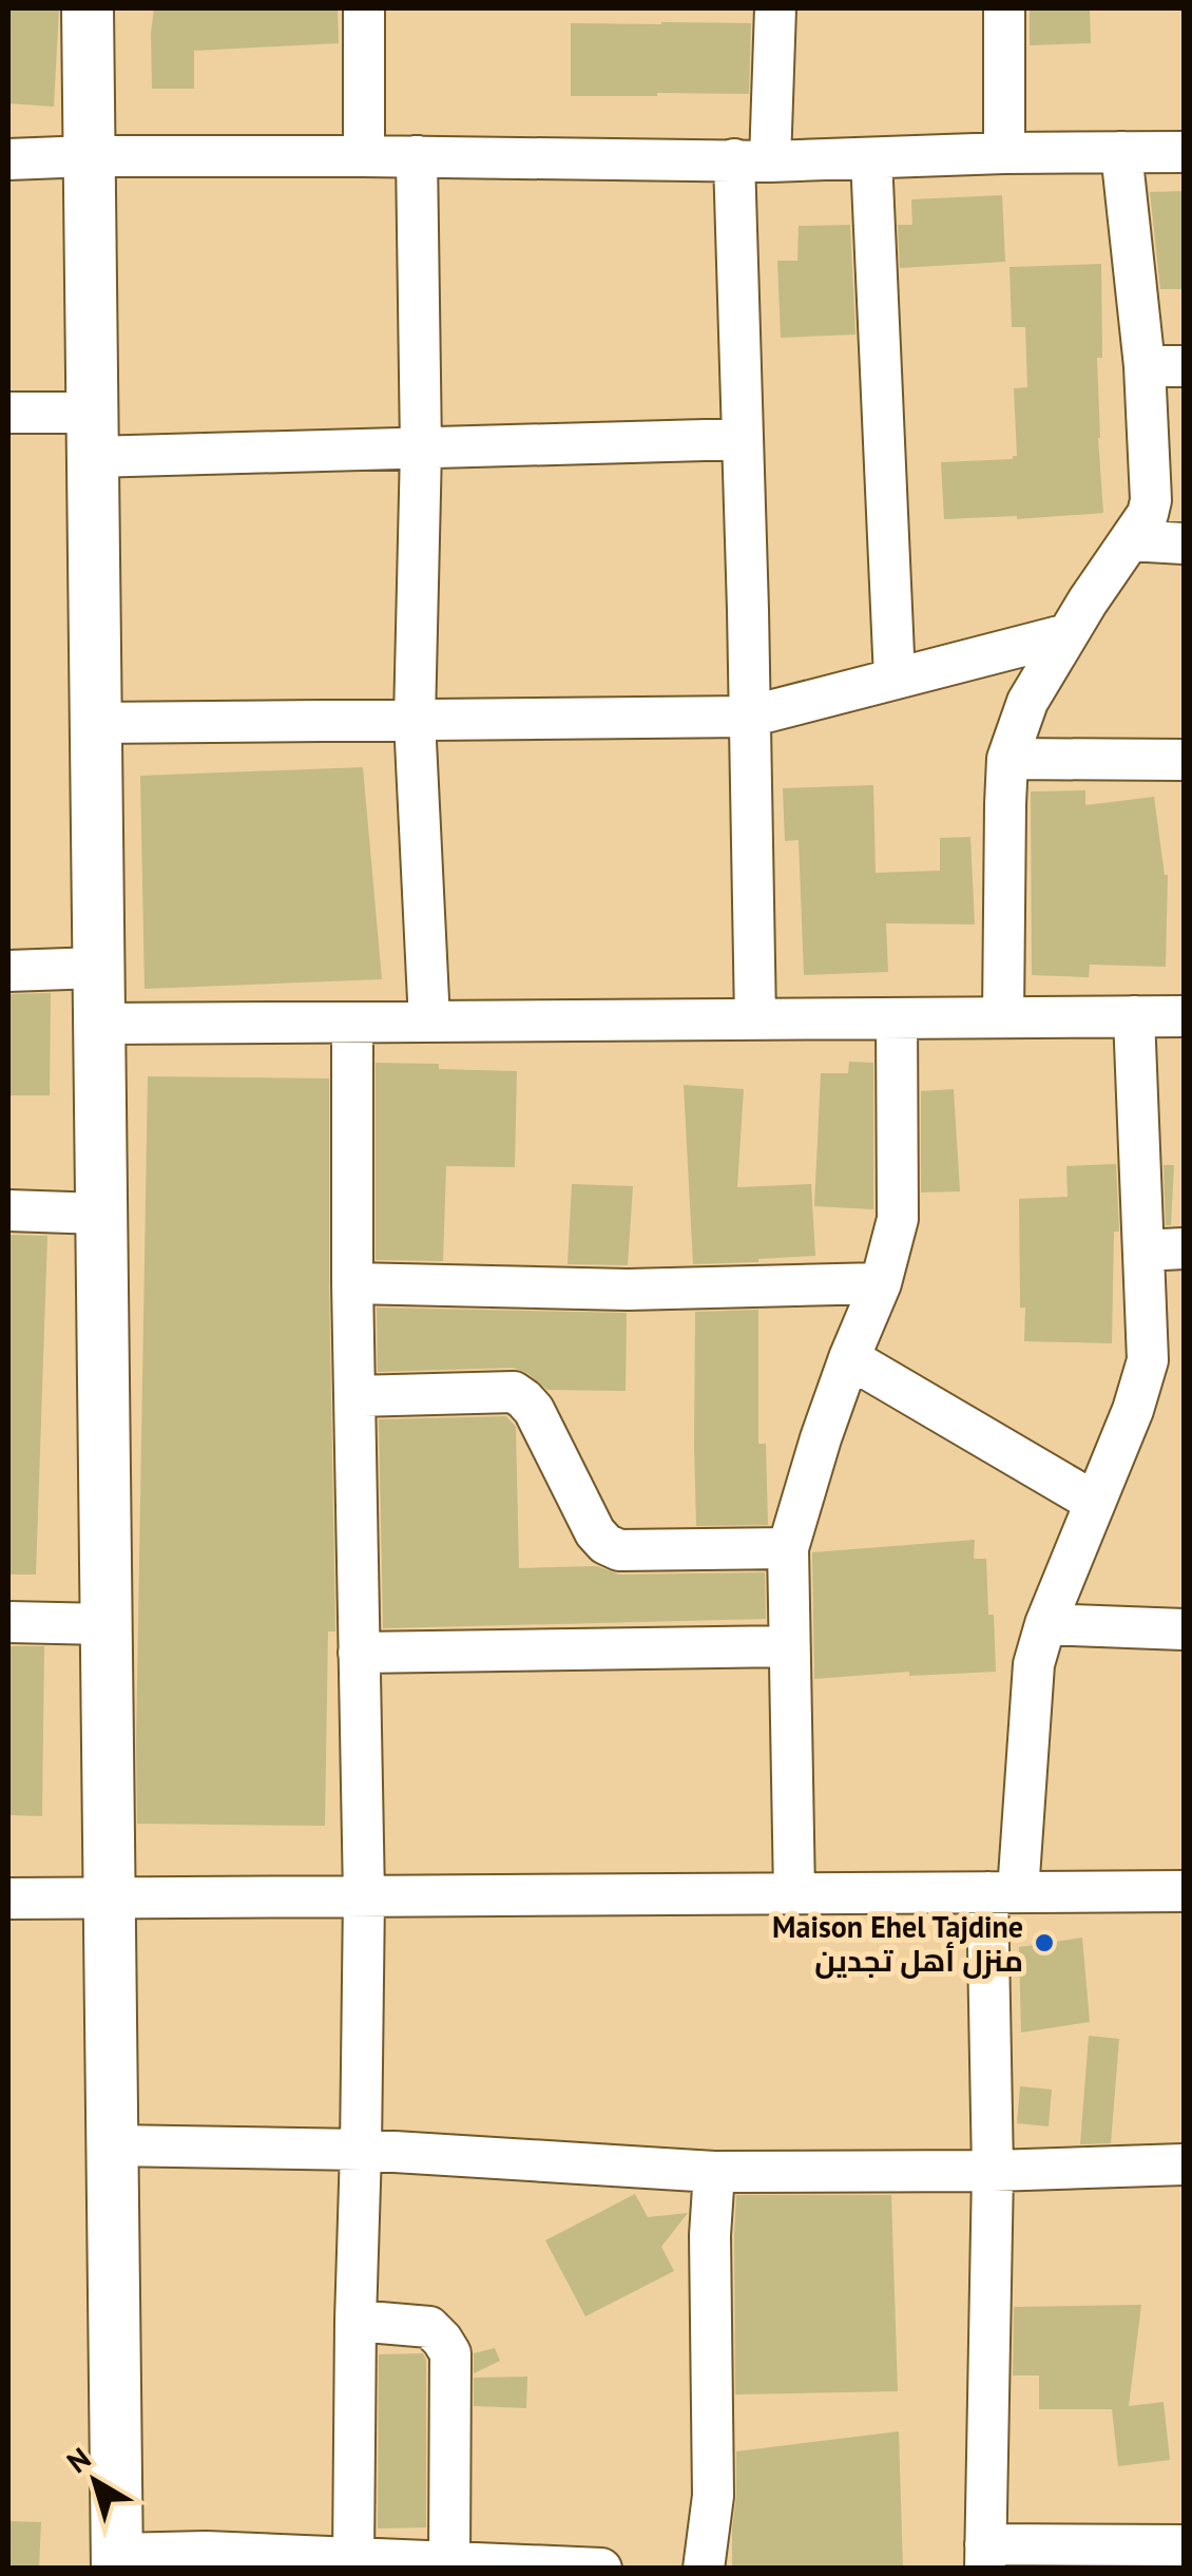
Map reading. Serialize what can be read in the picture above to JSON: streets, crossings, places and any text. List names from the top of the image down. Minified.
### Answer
{"places":["Maison Ehel Tajdine منزل أهل تجدين"],"north":"top left"}
